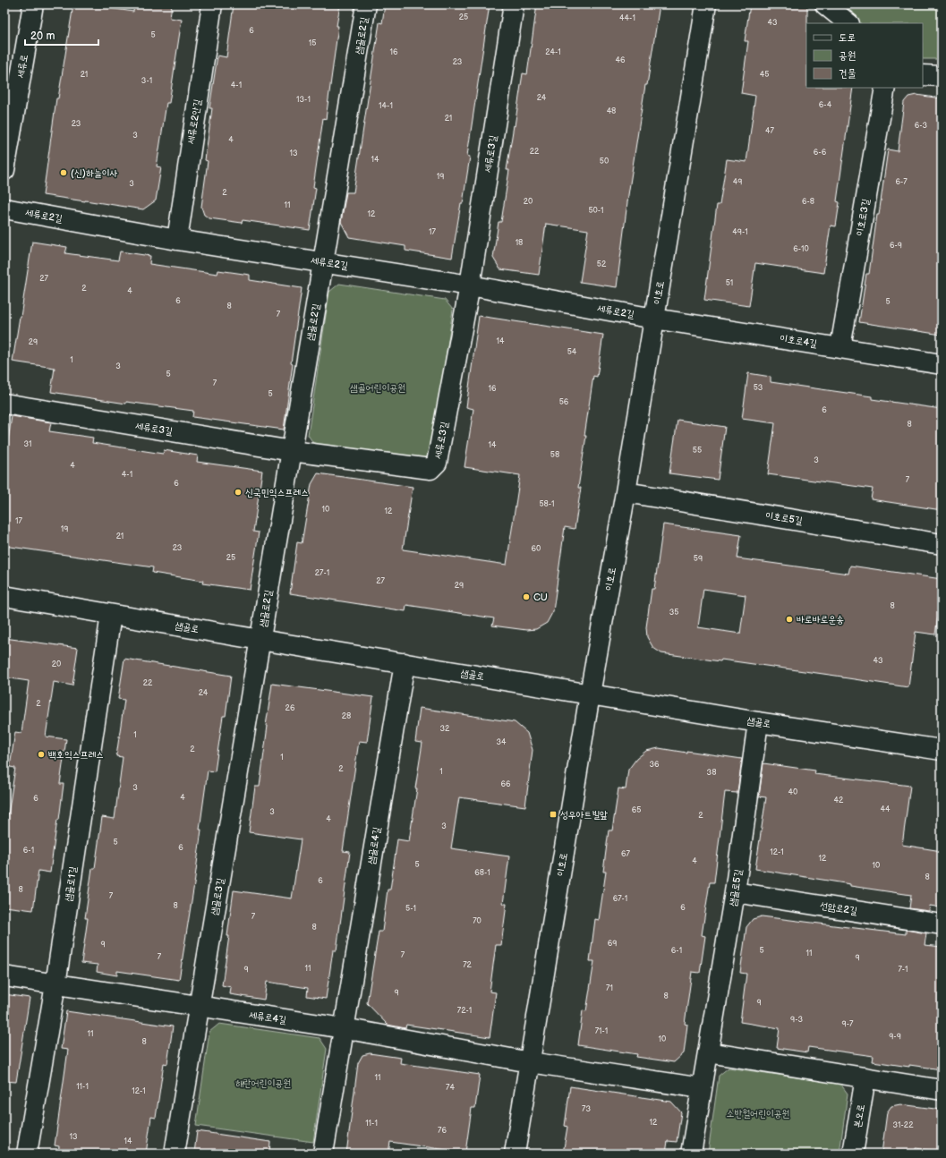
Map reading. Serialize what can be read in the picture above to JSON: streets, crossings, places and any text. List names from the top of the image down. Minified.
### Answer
{"streets":{"street":["샘골로2길","세류로","세류로2안길","세류로3길","세류로2길","이호로3길","이호로","이호로4길","이호로5길","샘골로","샘골로4길","샘골로1길","샘골로5길","샘골로3길","선암로2길","세류로4길","본오로"]},"crossings":[["샘골로2길","세류로3길"],["샘골로2길","세류로2길"],["샘골로2길","샘골로"],["샘골로2길","샘골로3길"],["세류로2안길","세류로2길"],["세류로3길","세류로2길"],["세류로2길","이호로"],["세류로2길","이호로4길"],["이호로3길","이호로4길"],["이호로","이호로4길"],["이호로","이호로5길"],["이호로","샘골로"],["이호로","세류로4길"],["샘골로","샘골로4길"],["샘골로","샘골로1길"],["샘골로","샘골로5길"],["샘골로","샘골로3길"],["샘골로4길","세류로4길"],["샘골로1길","세류로4길"],["샘골로5길","선암로2길"],["샘골로5길","세류로4길"],["샘골로3길","세류로4길"]],"parks":["샘골어린이공원","해란어린이공원","소반월어린이공원"],"places":{"other":["(신)하늘이사","신국민익스프레스","CU","바로바로운송","백호익스프레스"],"transit":["성우아트빌앞"]},"house_numbers":["25","44-1","43","6","5","15","16","24-1","46","23","21","45","3-1","4-1","24","13-1","6-4","14-1","48","21","23","6-3","47","3","4","22","6-6","13","14","50","19","49","6-7","3","2","20","6-8","11","50-1","12","17","49-1","18","6-9","6-10","52","27","51","2","4","6","5","8","7","14","29","54","1","3","5","7","53","16","5","56","6","8","31","14","55","58","3","4","4-1","7","6","58-1","10","12","17","19","21","23","60","25","59","27-1","27","29","8","35","43","20","22","24","2","26","28","32","1","34","2","1","36","2","1","38","66","3","40","4","6","42","44","65","3","2","4","3","5","6","6-1","12-1","67","12","4","5","10","68-1","8","6","8","7","67-1","8","6","5-1","7","70","8","69","9","6-1","5","11","7","7","9","72","11","9","7-1","71","9","8","9","72-1","9-3","9-7","71-1","11","9-9","10","8","11","11-1","74","12-1","73","12","11-1","31-22","76","13","14"],"legend":["도로","공원","건물"],"scale_bar":"20 m"}
